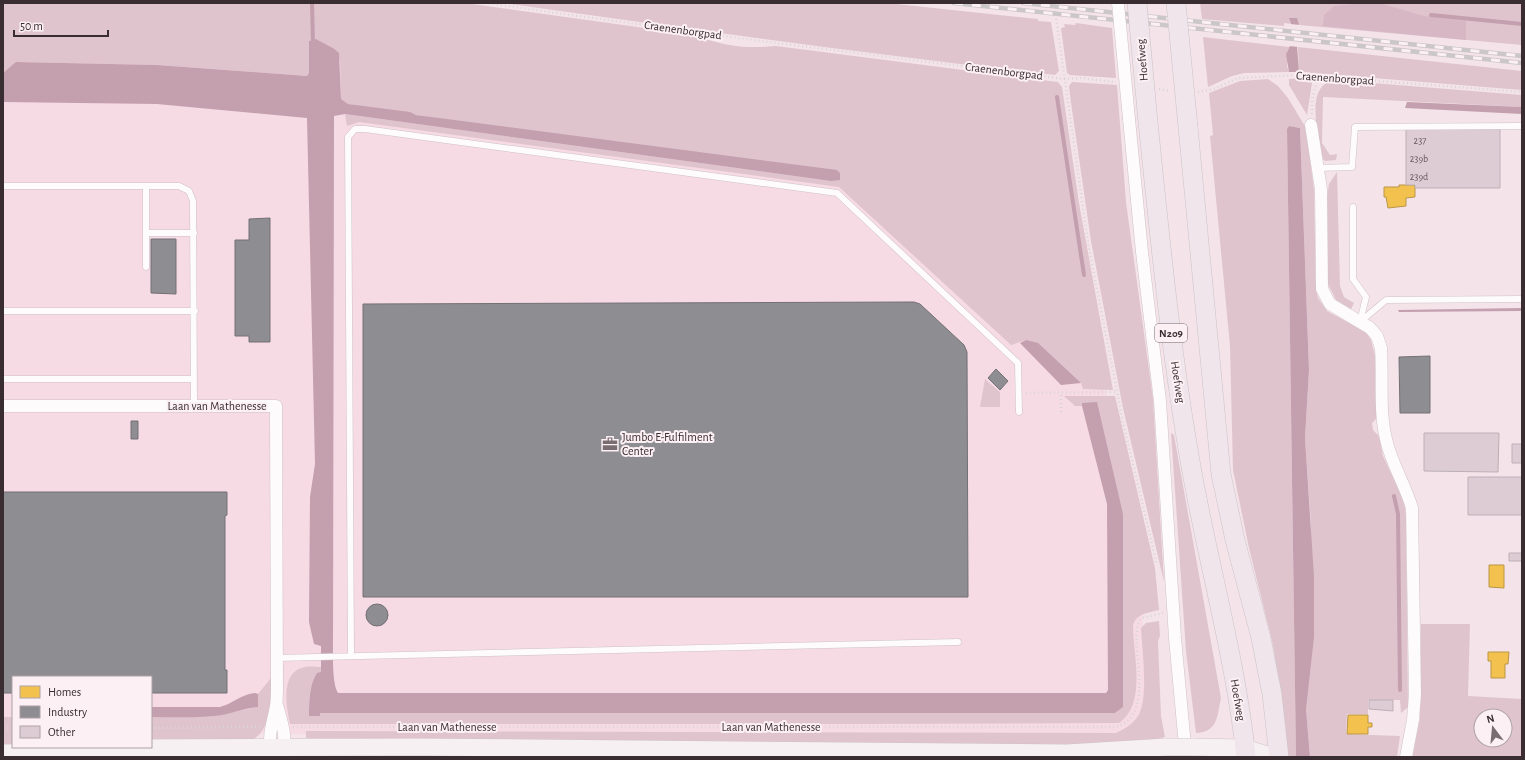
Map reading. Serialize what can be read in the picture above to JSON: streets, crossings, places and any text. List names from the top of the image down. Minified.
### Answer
{"streets":{"main road":["Hoefweg","N209"],"street":["Laan van Mathenesse"],"path":["Craenenborgpad"]},"crossings":[["Hoefweg","Laan van Mathenesse"]],"places":{"office":["Jumbo E-Fulfilment Center"]},"house_numbers":["237","239b","239d"],"legend":["Homes","Industry","Other"],"scale_bar":"50 m","north":"top"}
